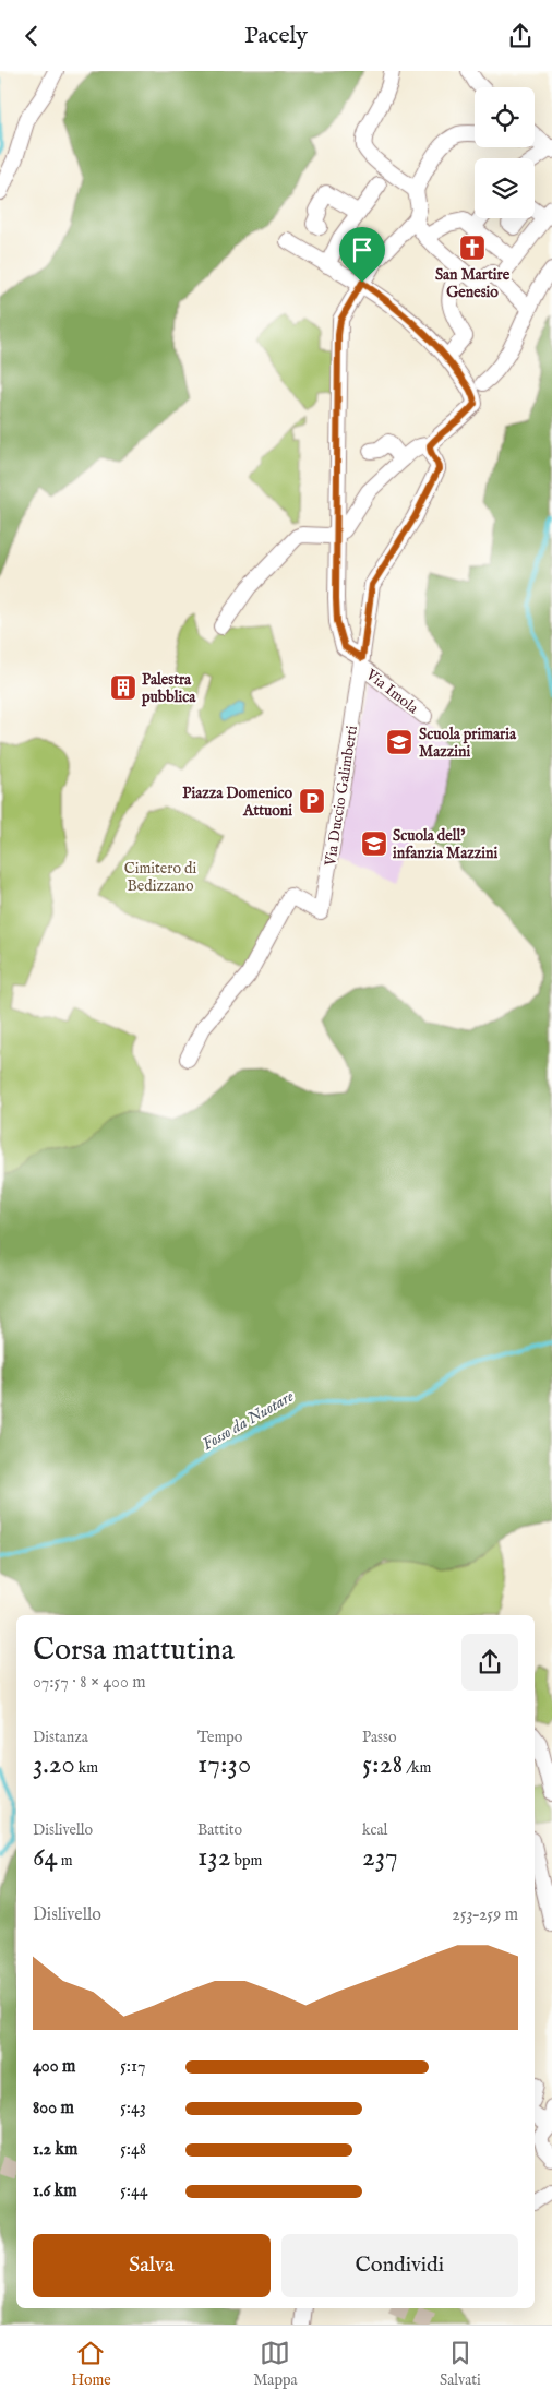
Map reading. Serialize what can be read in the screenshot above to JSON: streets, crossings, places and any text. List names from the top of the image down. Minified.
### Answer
{"streets":{"street":["Via Imola","Via Duccio Galimberti"]},"crossings":[["Via Imola","Via Duccio Galimberti"]],"water":["Fosso da Nuotare"],"parks":["Cimitero di Bedizzano"],"places":{"church":["San Martire Genesio"],"building":["Palestra pubblica"],"school or university":["Scuola primaria Mazzini","Scuola dell' infanzia Mazzini"],"parking":["Piazza Domenico Attuoni"]},"page":{"header":"Pacely","heading":["Corsa mattutina","07:57 · 8 × 400 m"],"stats":[["Distanza","3.20 km"],["Tempo","17:30"],["Passo","5:28 /km"],["Dislivello","64 m"],["Battito","132 bpm"],["kcal","237"]],"chart":["Dislivello","253–259 m"],"list":[{"name":"400 m","note":"5:17"},{"name":"800 m","note":"5:43"},{"name":"1.2 km","note":"5:48"},{"name":"1.6 km","note":"5:44"}],"buttons":["Salva","Condividi"],"tabs":["Home","Mappa","Salvati"]}}
